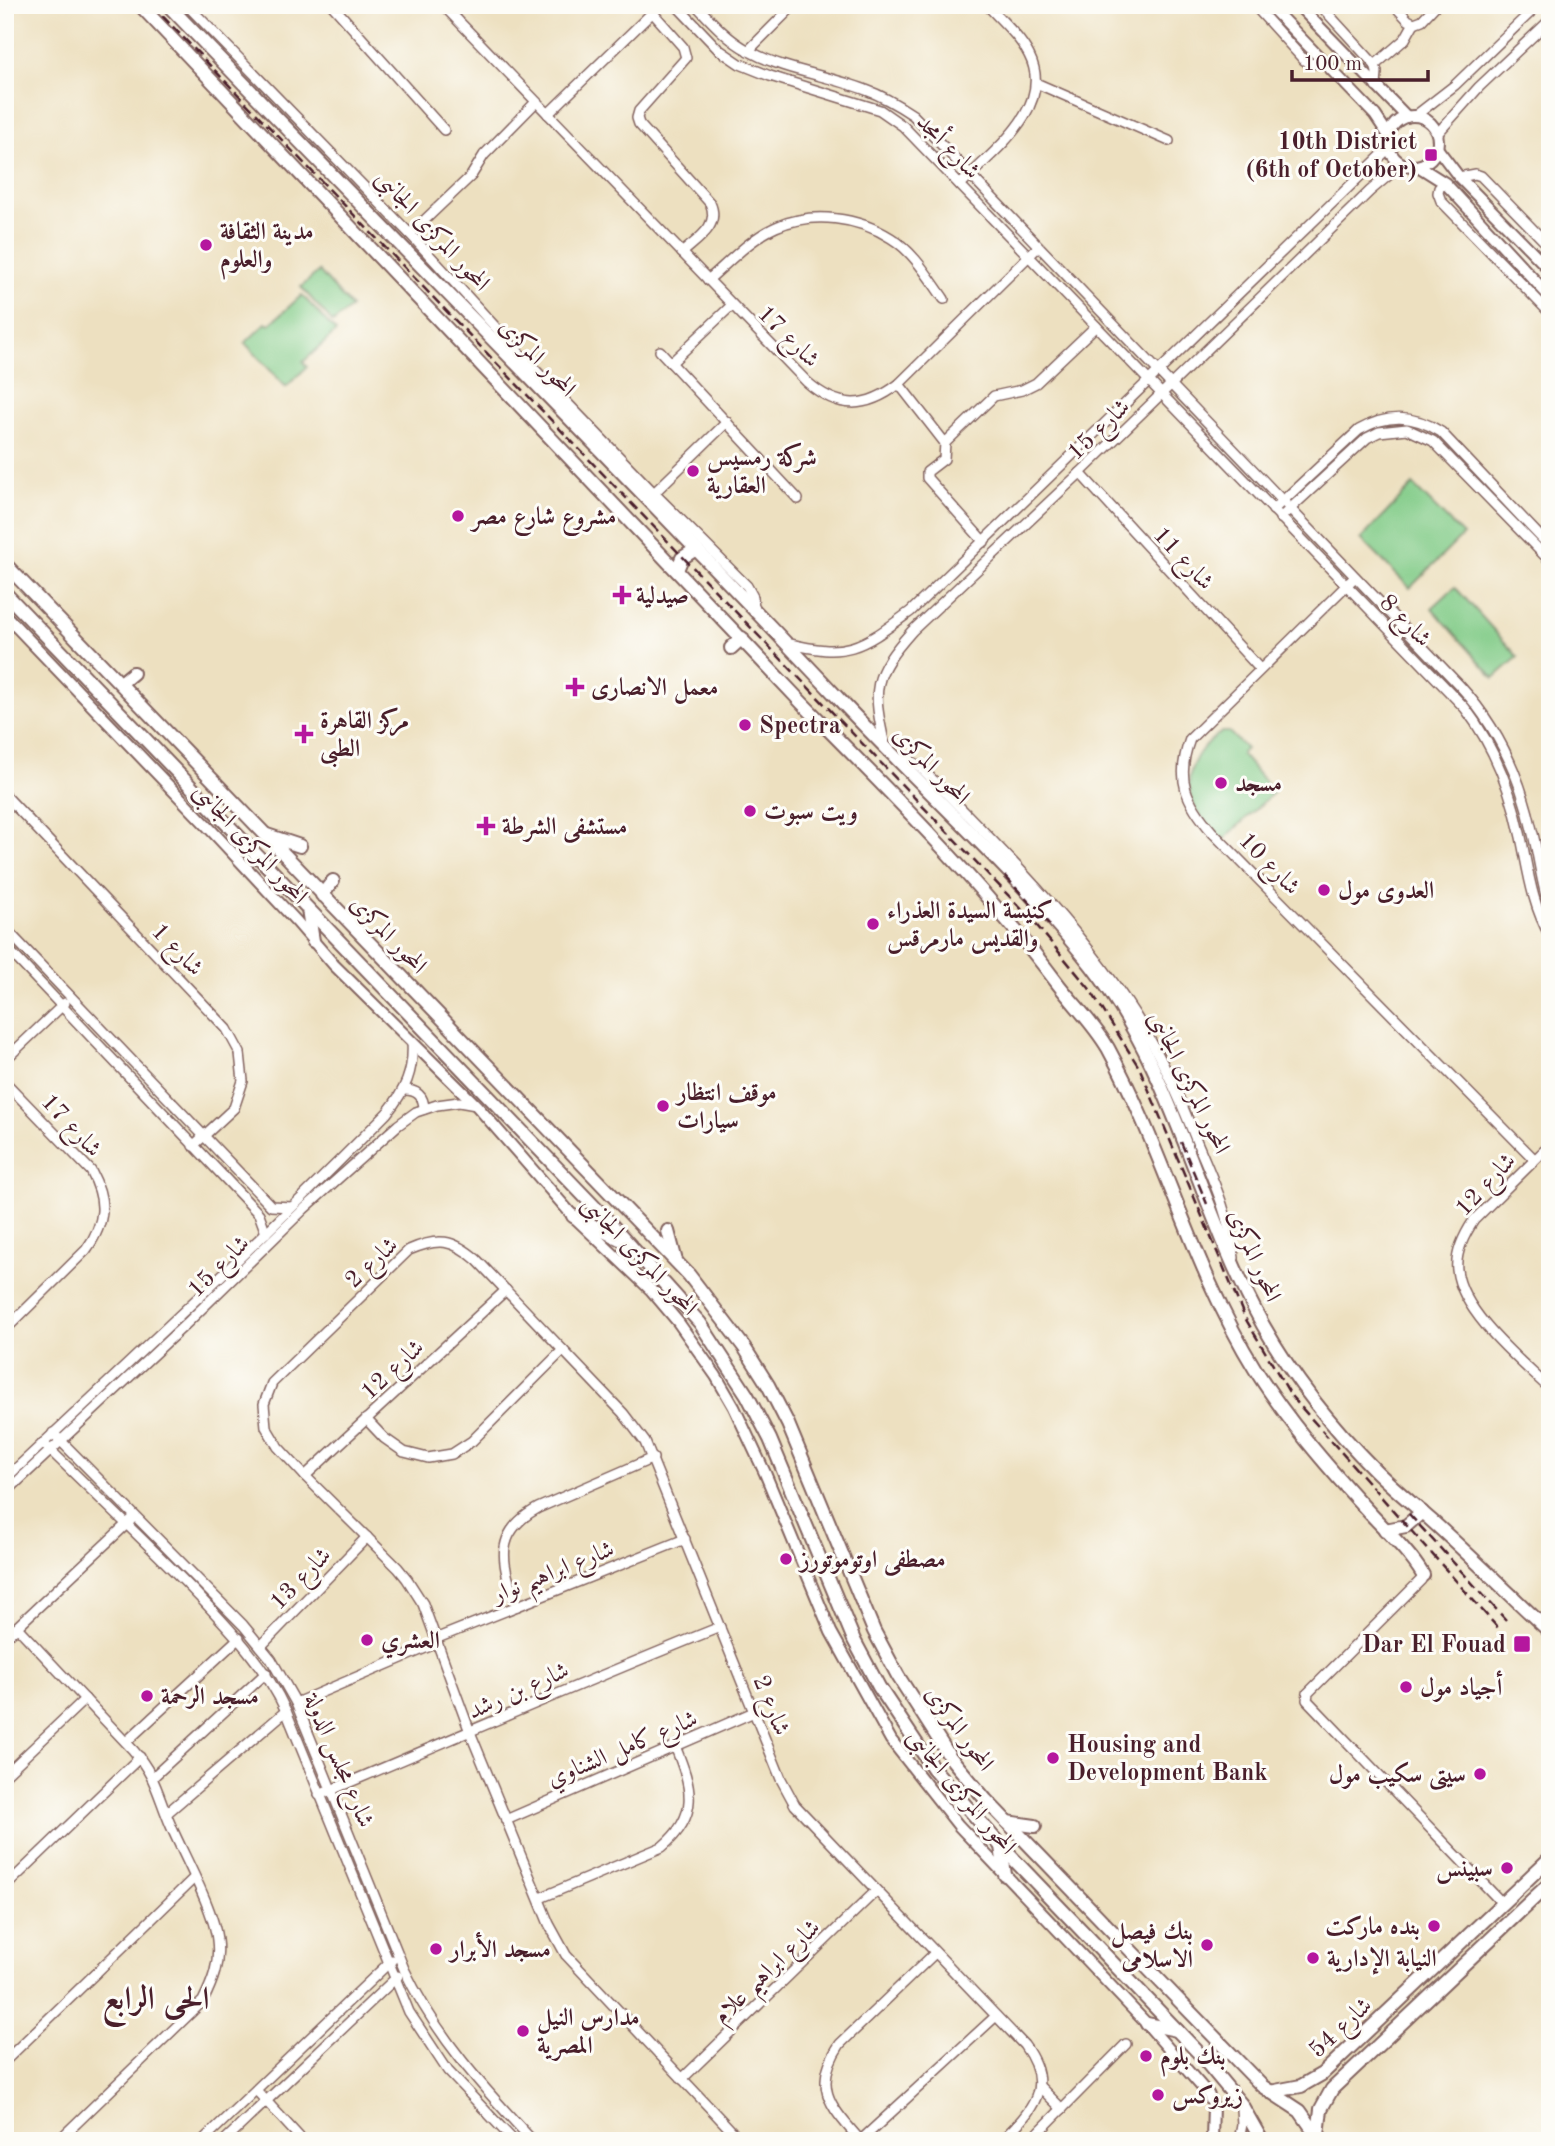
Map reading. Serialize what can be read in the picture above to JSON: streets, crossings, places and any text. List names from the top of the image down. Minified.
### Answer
{"streets":{"main road":["المحور المركزى","شارع 54"],"street":["شارع أمجد","المحور المركزى الجانبى","شارع 17","شارع 15","شارع 11","شارع 8","شارع 10","شارع 1","شارع 12","شارع 2","شارع ابراهيم نوار","شارع 13","شارع بن رشد","شارع كامل الشناوي","شارع مجلس الدولة","شارع ابراهيم علام"]},"crossings":[["شارع أمجد","شارع 17"],["شارع أمجد","شارع 15"],["شارع أمجد","شارع 8"],["المحور المركزى الجانبى","المحور المركزى"],["المحور المركزى الجانبى","شارع 15"],["المحور المركزى","شارع 15"],["المحور المركزى","شارع 54"],["شارع 15","شارع 11"],["شارع 15","شارع 8"],["شارع 15","شارع مجلس الدولة"],["شارع 11","شارع 10"],["شارع 8","شارع 10"],["شارع 10","شارع 12"],["شارع 12","شارع 2"],["شارع 2","شارع ابراهيم نوار"],["شارع 2","شارع 13"],["شارع 2","شارع بن رشد"],["شارع 2","شارع كامل الشناوي"],["شارع 2","شارع ابراهيم علام"],["شارع ابراهيم نوار","شارع مجلس الدولة"],["شارع 13","شارع مجلس الدولة"],["شارع بن رشد","شارع مجلس الدولة"]],"districts":["الحى الرابع"],"places":{"transit":["10th District (6th of October)","Dar El Fouad"],"other":["مدينة الثقافة والعلوم","شركة رمسيس العقارية","مشروع شارع مصر","Spectra","مسجد","ويت سبوت","العدوى مول","كنيسة السيدة العذراء والقديس مارمرقس","موقف انتظار سيارات","مصطفى اوتوموتورز","العشري","أجياد مول","مسجد الرحمة","Housing and Development Bank","سيتى سكيب مول","سبينس","بنده ماركت","بنك فيصل الاسلامى","مسجد الأبرار","النيابة الإدارية","مدارس النيل المصرية","بنك بلوم","زيروكس"],"health":["صيدلية","معمل الانصارى","مركز القاهرة الطبى","مستشفى الشرطة"]},"scale_bar":"100 m"}
